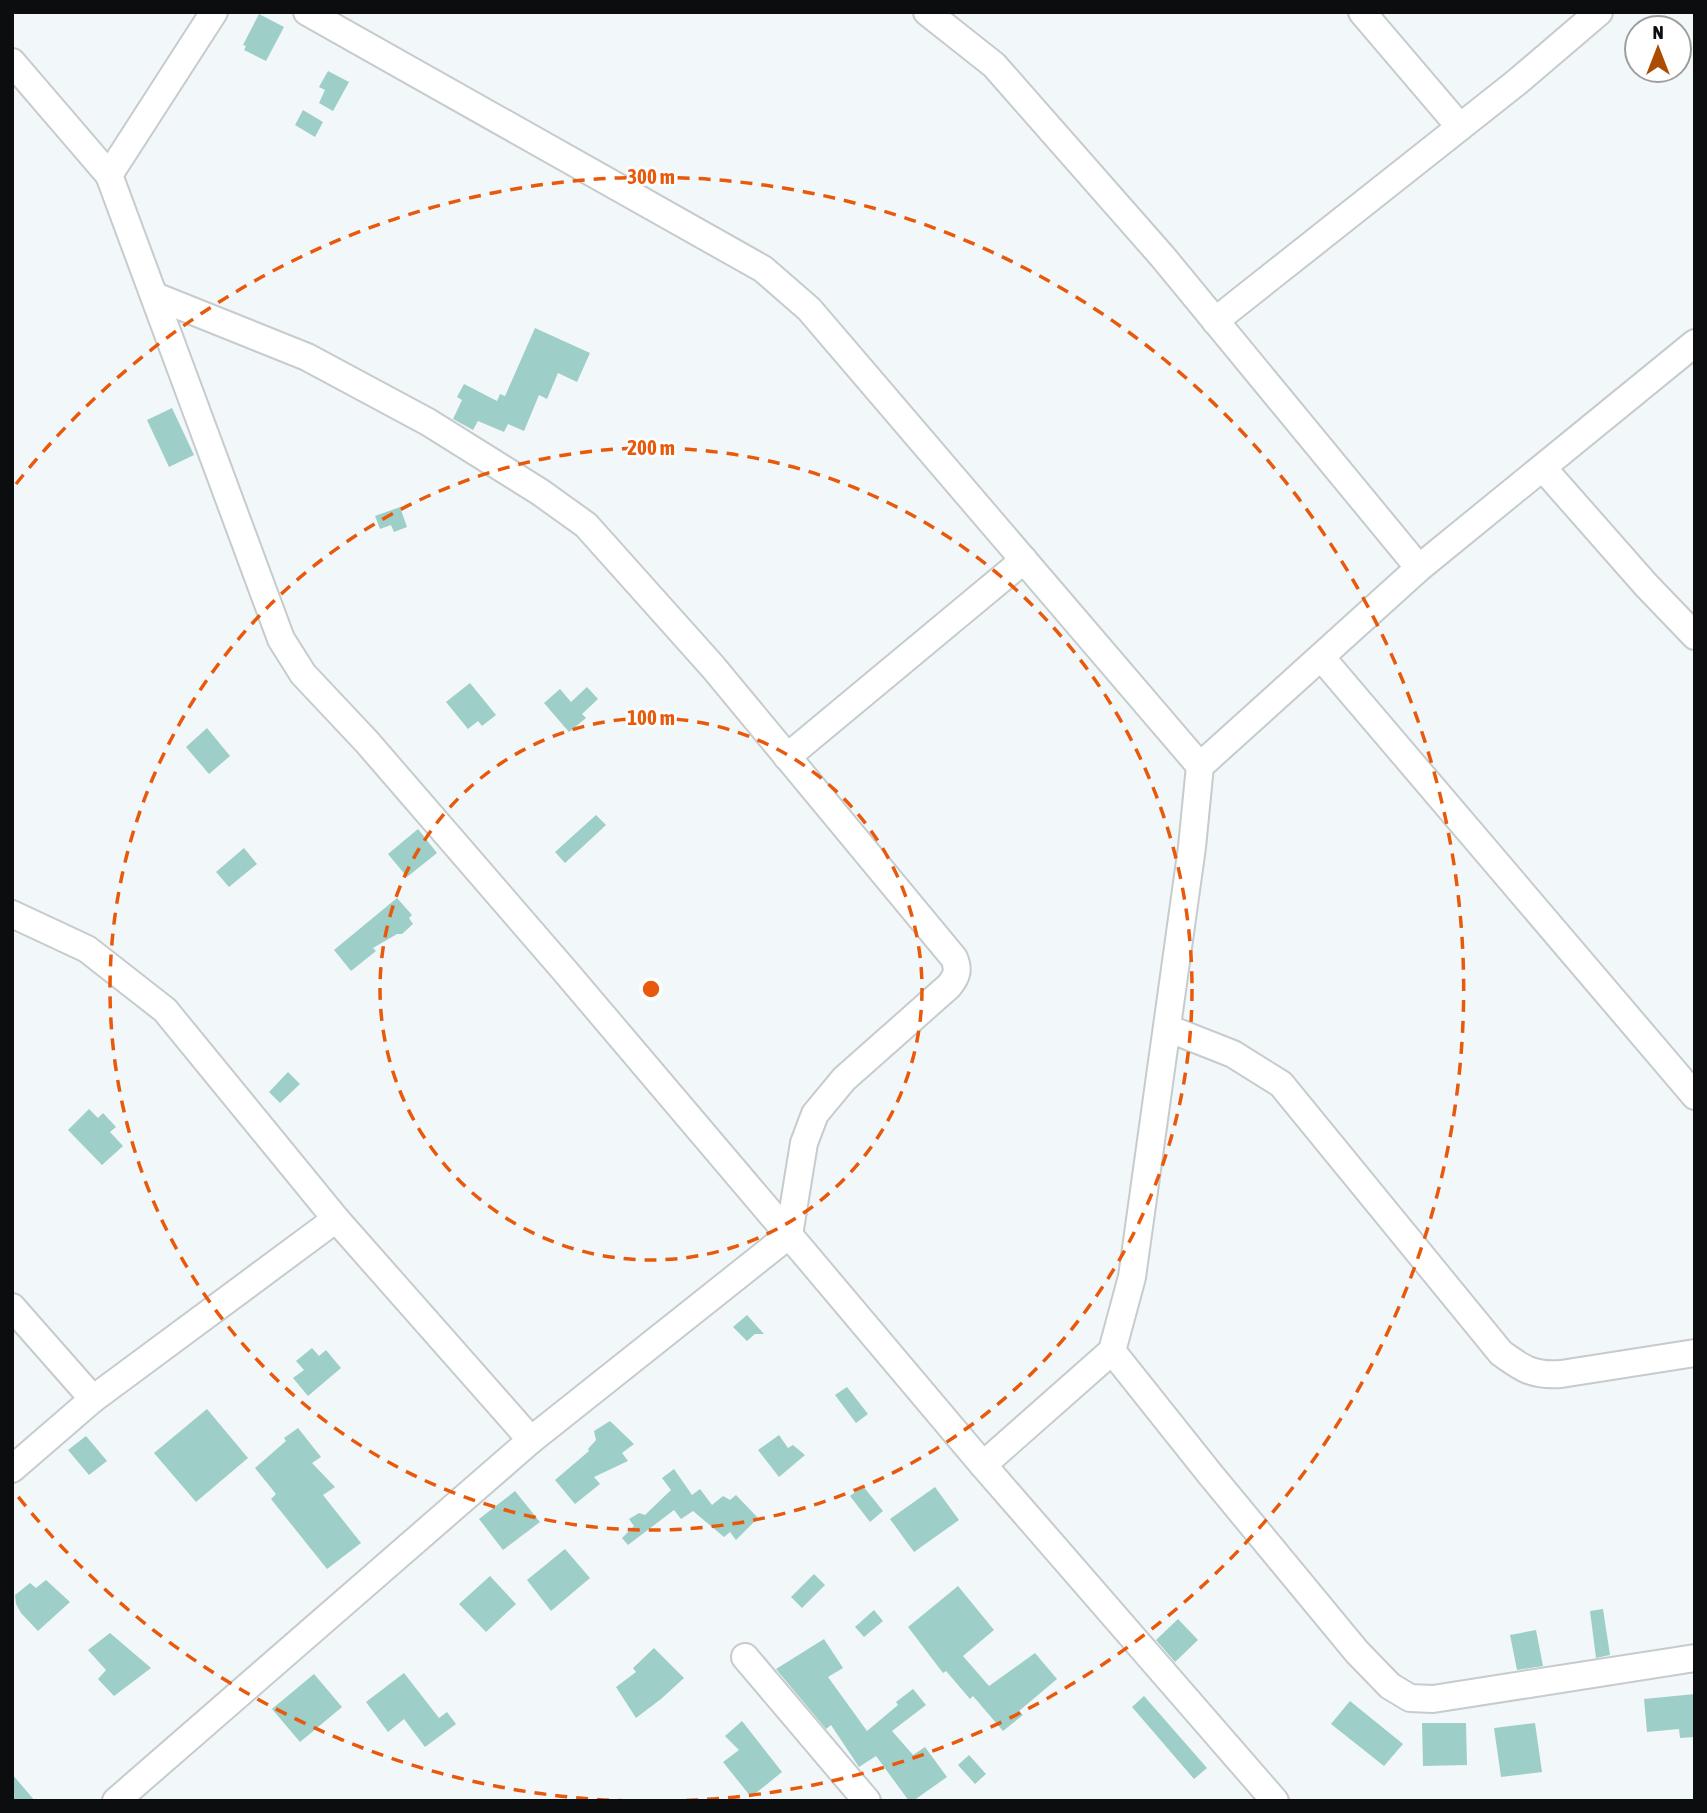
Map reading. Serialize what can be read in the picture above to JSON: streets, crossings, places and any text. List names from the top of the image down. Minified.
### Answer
{"north":"top","rings":["300 m","200 m","100 m"]}
